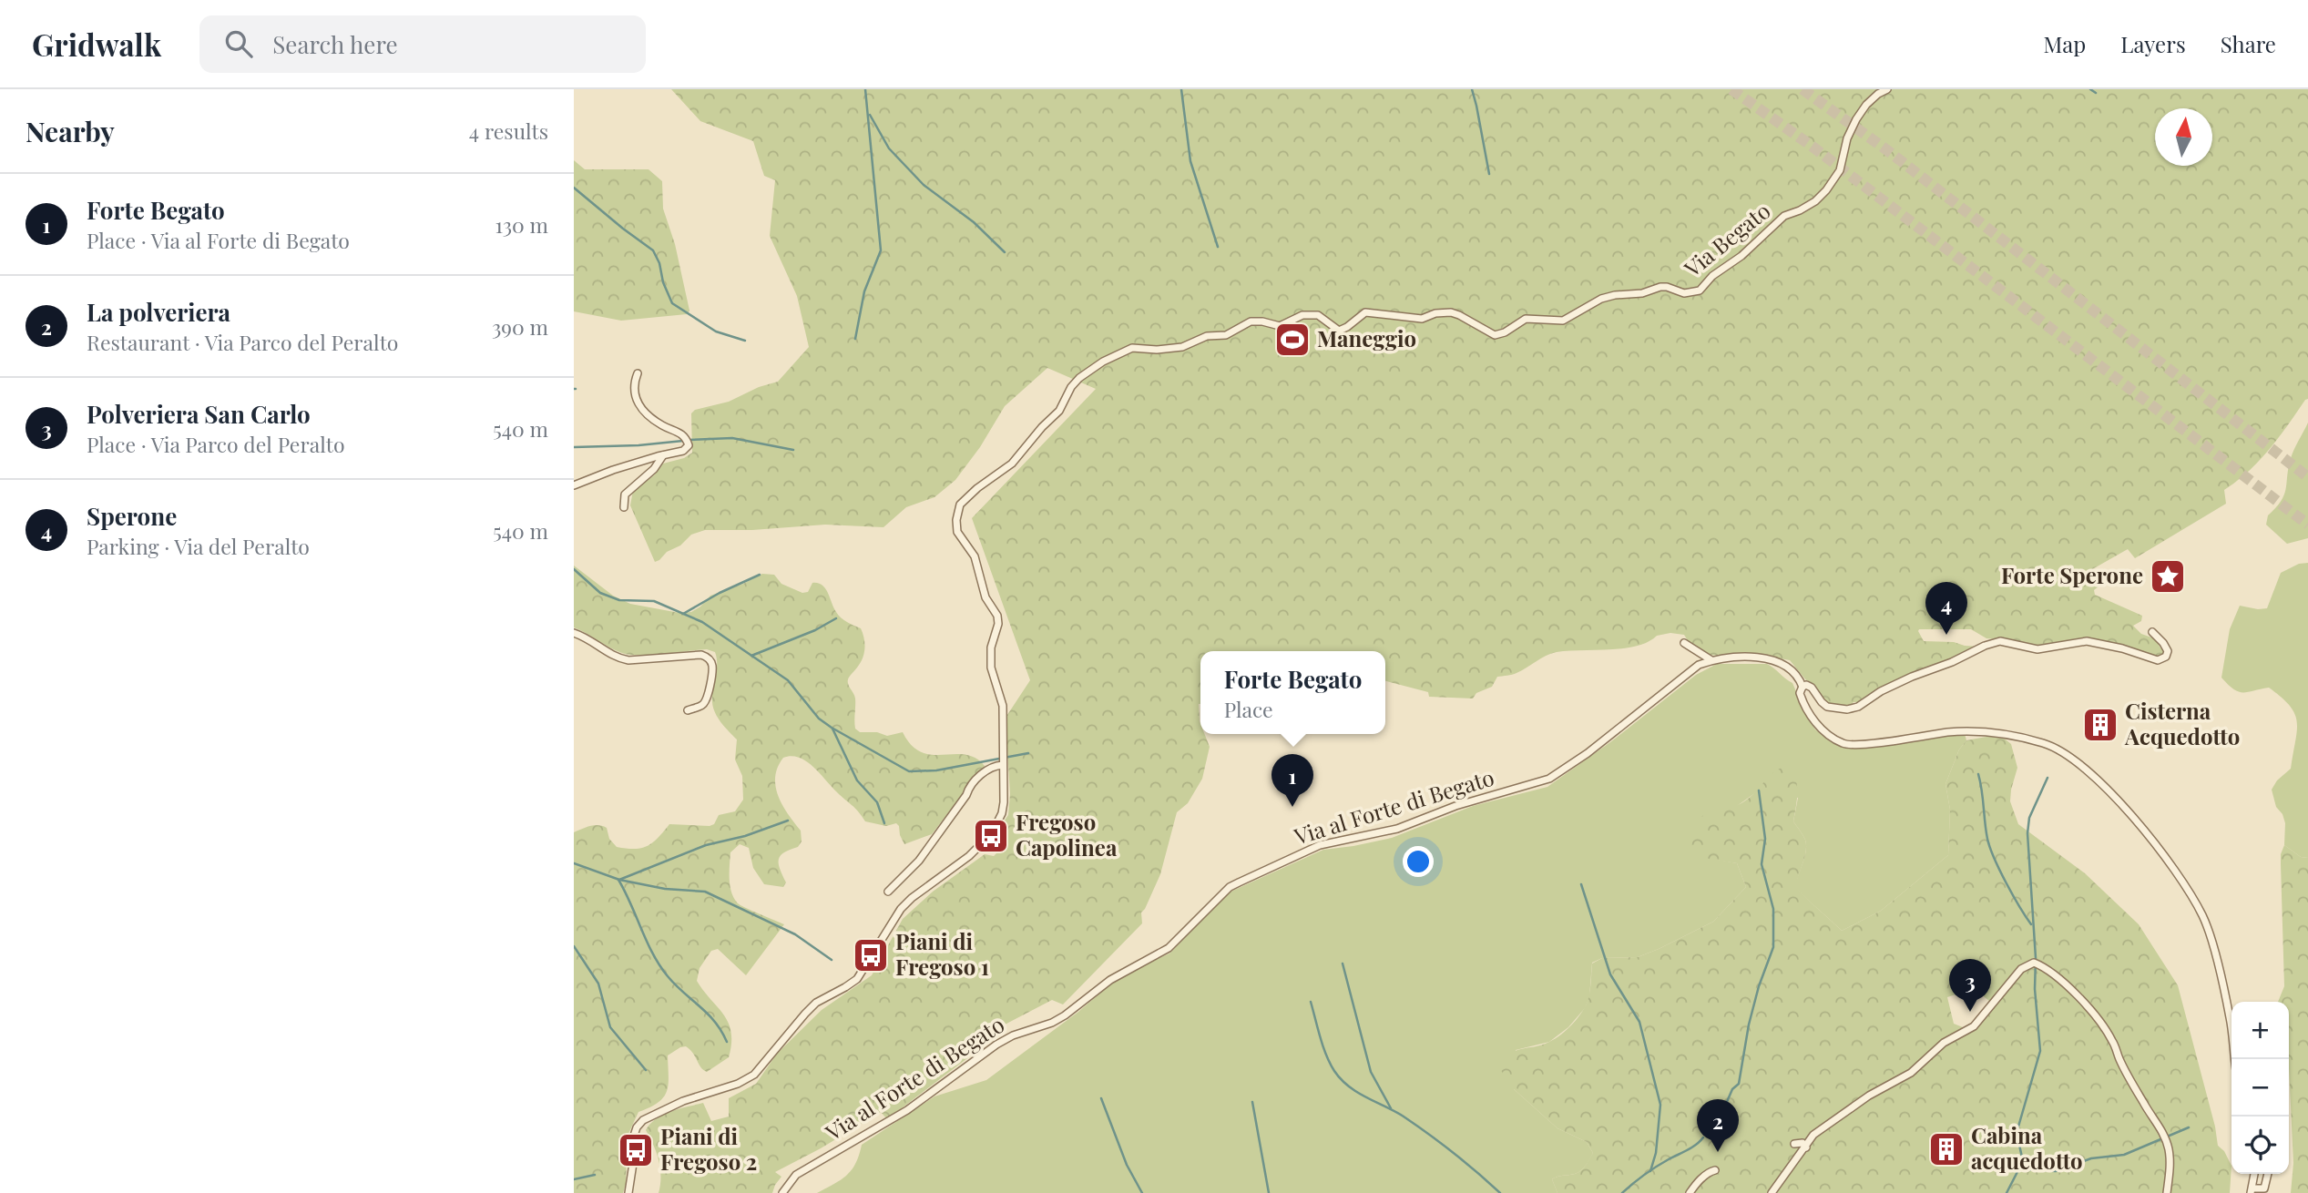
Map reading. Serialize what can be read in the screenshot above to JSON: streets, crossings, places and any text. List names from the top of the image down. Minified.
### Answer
{"streets":{"street":["Via Begato","Via al Forte di Begato"]},"places":{"sports":["Maneggio"],"place":["Forte Sperone"],"building":["Cisterna Acquedotto","Cabina acquedotto"],"bus stop":["Fregoso Capolinea","Piani di Fregoso 1","Piani di Fregoso 2"]},"north":"top","page":{"header":"Gridwalk","search":"Search here","nav":["Map","Layers","Share"],"heading":["Nearby","4 results"],"list":[{"mark":"1","name":"Forte Begato","note":"Place · Via al Forte di Begato","value":"130 m"},{"mark":"2","name":"La polveriera","note":"Restaurant · Via Parco del Peralto","value":"390 m"},{"mark":"3","name":"Polveriera San Carlo","note":"Place · Via Parco del Peralto","value":"540 m"},{"mark":"4","name":"Sperone","note":"Parking · Via del Peralto","value":"540 m"}],"pins":["4","1","3","2"],"popup":["Forte Begato","Place"],"map_buttons":["+","−"]}}
